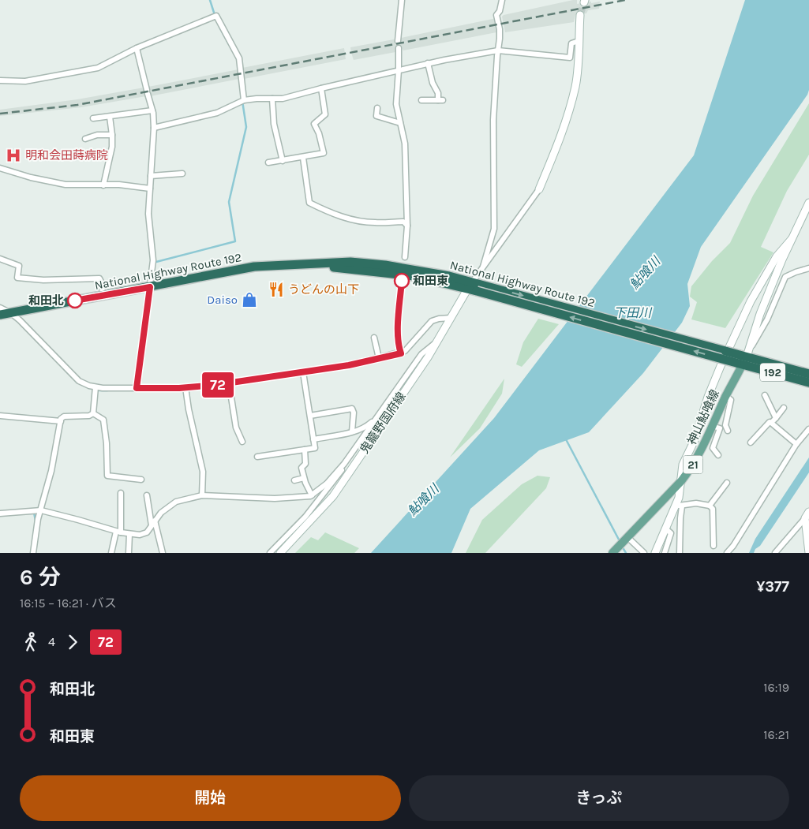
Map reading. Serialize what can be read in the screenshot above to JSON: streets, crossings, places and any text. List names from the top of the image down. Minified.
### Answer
{"streets":{"highway":["National Highway Route 192","192"],"main road":["神山鮎喰線","21"],"street":["鬼籠野国府線"]},"crossings":[["National Highway Route 192","神山鮎喰線"],["National Highway Route 192","鬼籠野国府線"]],"water":["鮎喰川","下田川"],"places":{"hospital":["明和会田蒔病院"],"other":["和田東","和田北"],"restaurant":["うどんの山下"],"shop":["Daiso"]},"lines":["bus line 72"],"page":{"on_map":"72","heading":["6 分","16:15 – 16:21 · バス","¥377"],"legs":["4","72"],"list":[{"name":"和田北","value":"16:19"},{"name":"和田東","value":"16:21"}],"buttons":["開始","きっぷ"]}}
